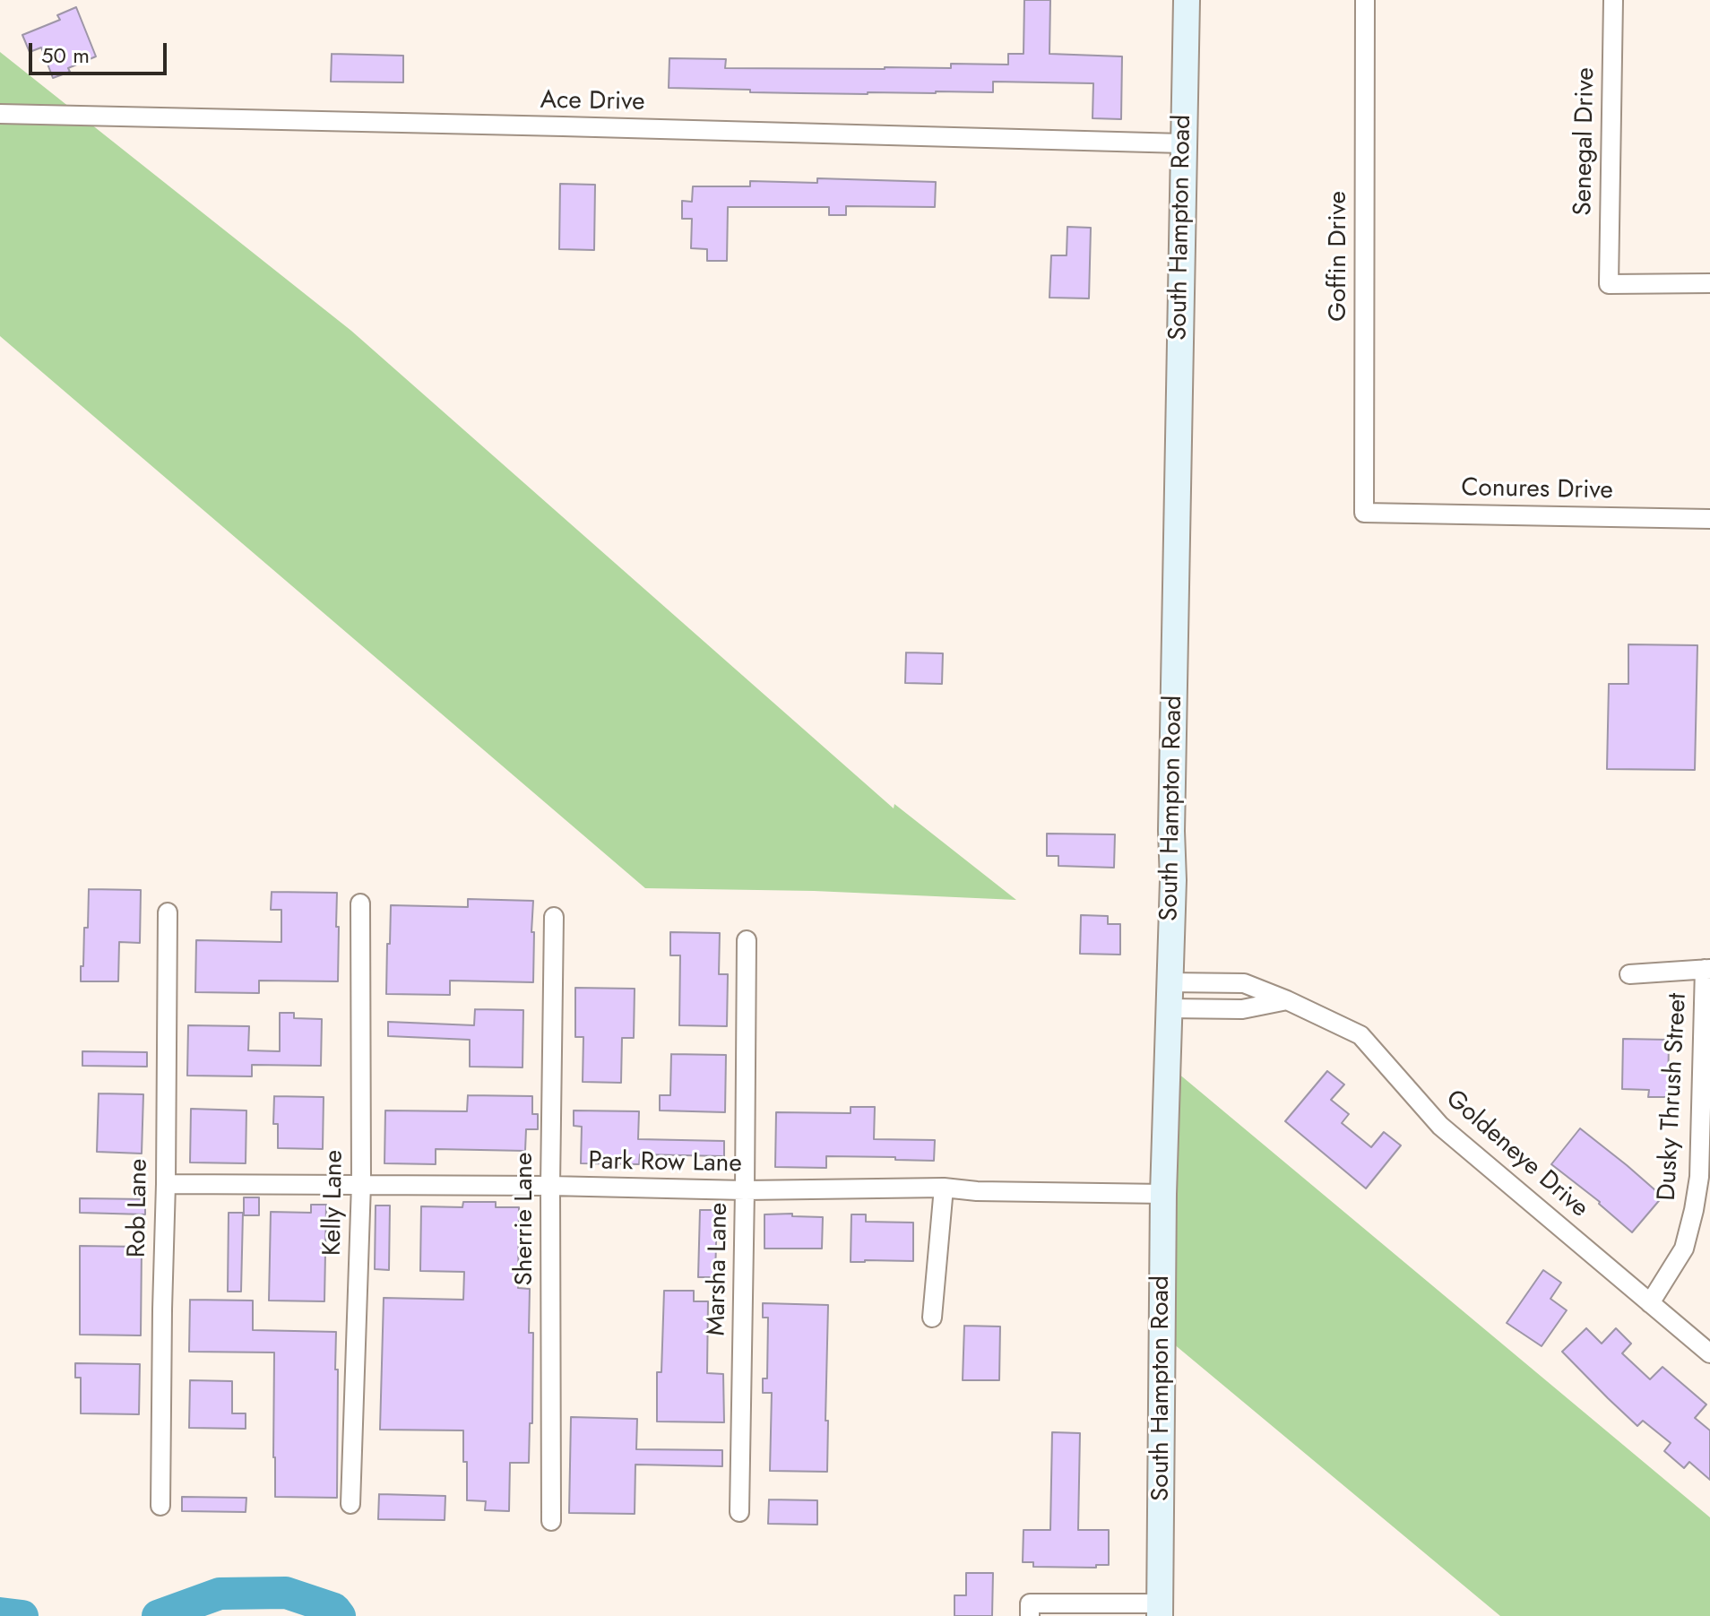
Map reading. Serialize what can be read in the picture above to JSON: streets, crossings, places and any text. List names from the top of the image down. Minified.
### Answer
{"streets":{"main road":["South Hampton Road"],"street":["Ace Drive","Senegal Drive","Goffin Drive","Conures Drive","Dusky Thrush Street","Goldeneye Drive","Park Row Lane","Kelly Lane","Rob Lane","Sherrie Lane","Marsha Lane"]},"crossings":[["Ace Drive","South Hampton Road"],["South Hampton Road","Goldeneye Drive"],["South Hampton Road","Park Row Lane"],["Goffin Drive","Conures Drive"],["Dusky Thrush Street","Goldeneye Drive"],["Park Row Lane","Kelly Lane"],["Park Row Lane","Rob Lane"],["Park Row Lane","Sherrie Lane"],["Park Row Lane","Marsha Lane"]],"scale_bar":"50 m"}
